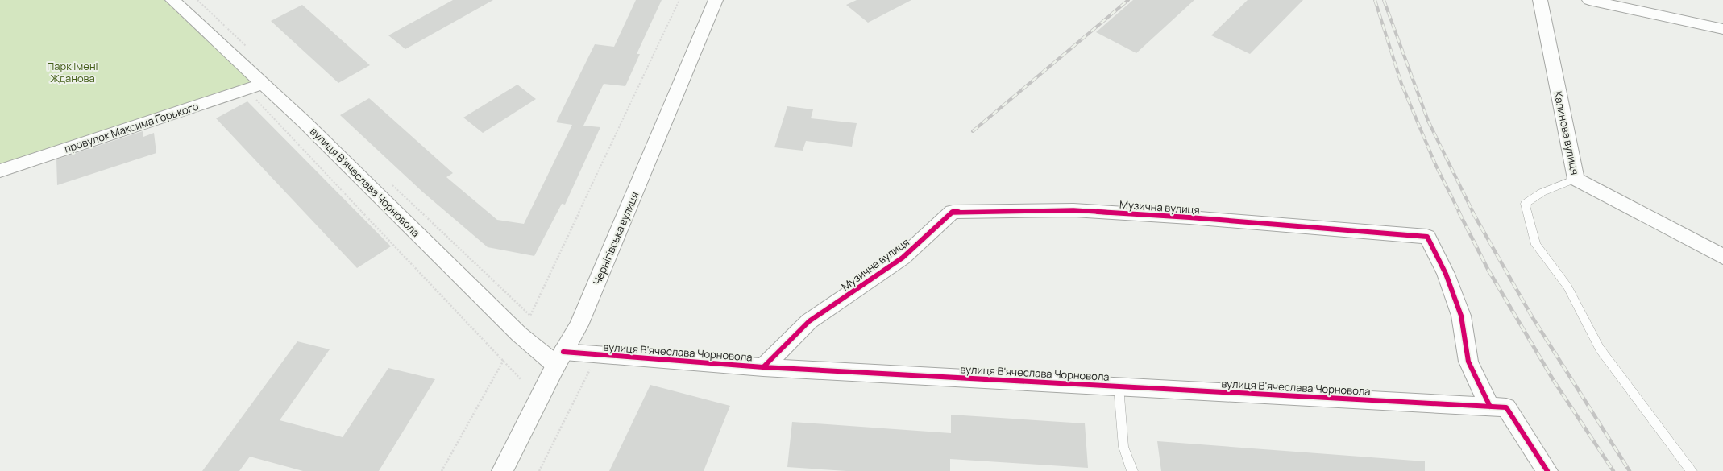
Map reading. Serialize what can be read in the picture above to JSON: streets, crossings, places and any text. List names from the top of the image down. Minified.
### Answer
{"streets":{"street":["провулок Максима Горького","Калинова вулиця","вулиця В'ячеслава Чорновола","Музична вулиця","Чернігівська вулиця"]},"crossings":[["провулок Максима Горького","вулиця В'ячеслава Чорновола"],["вулиця В'ячеслава Чорновола","Музична вулиця"],["вулиця В'ячеслава Чорновола","Чернігівська вулиця"]],"parks":["Парк імені Жданова"]}
